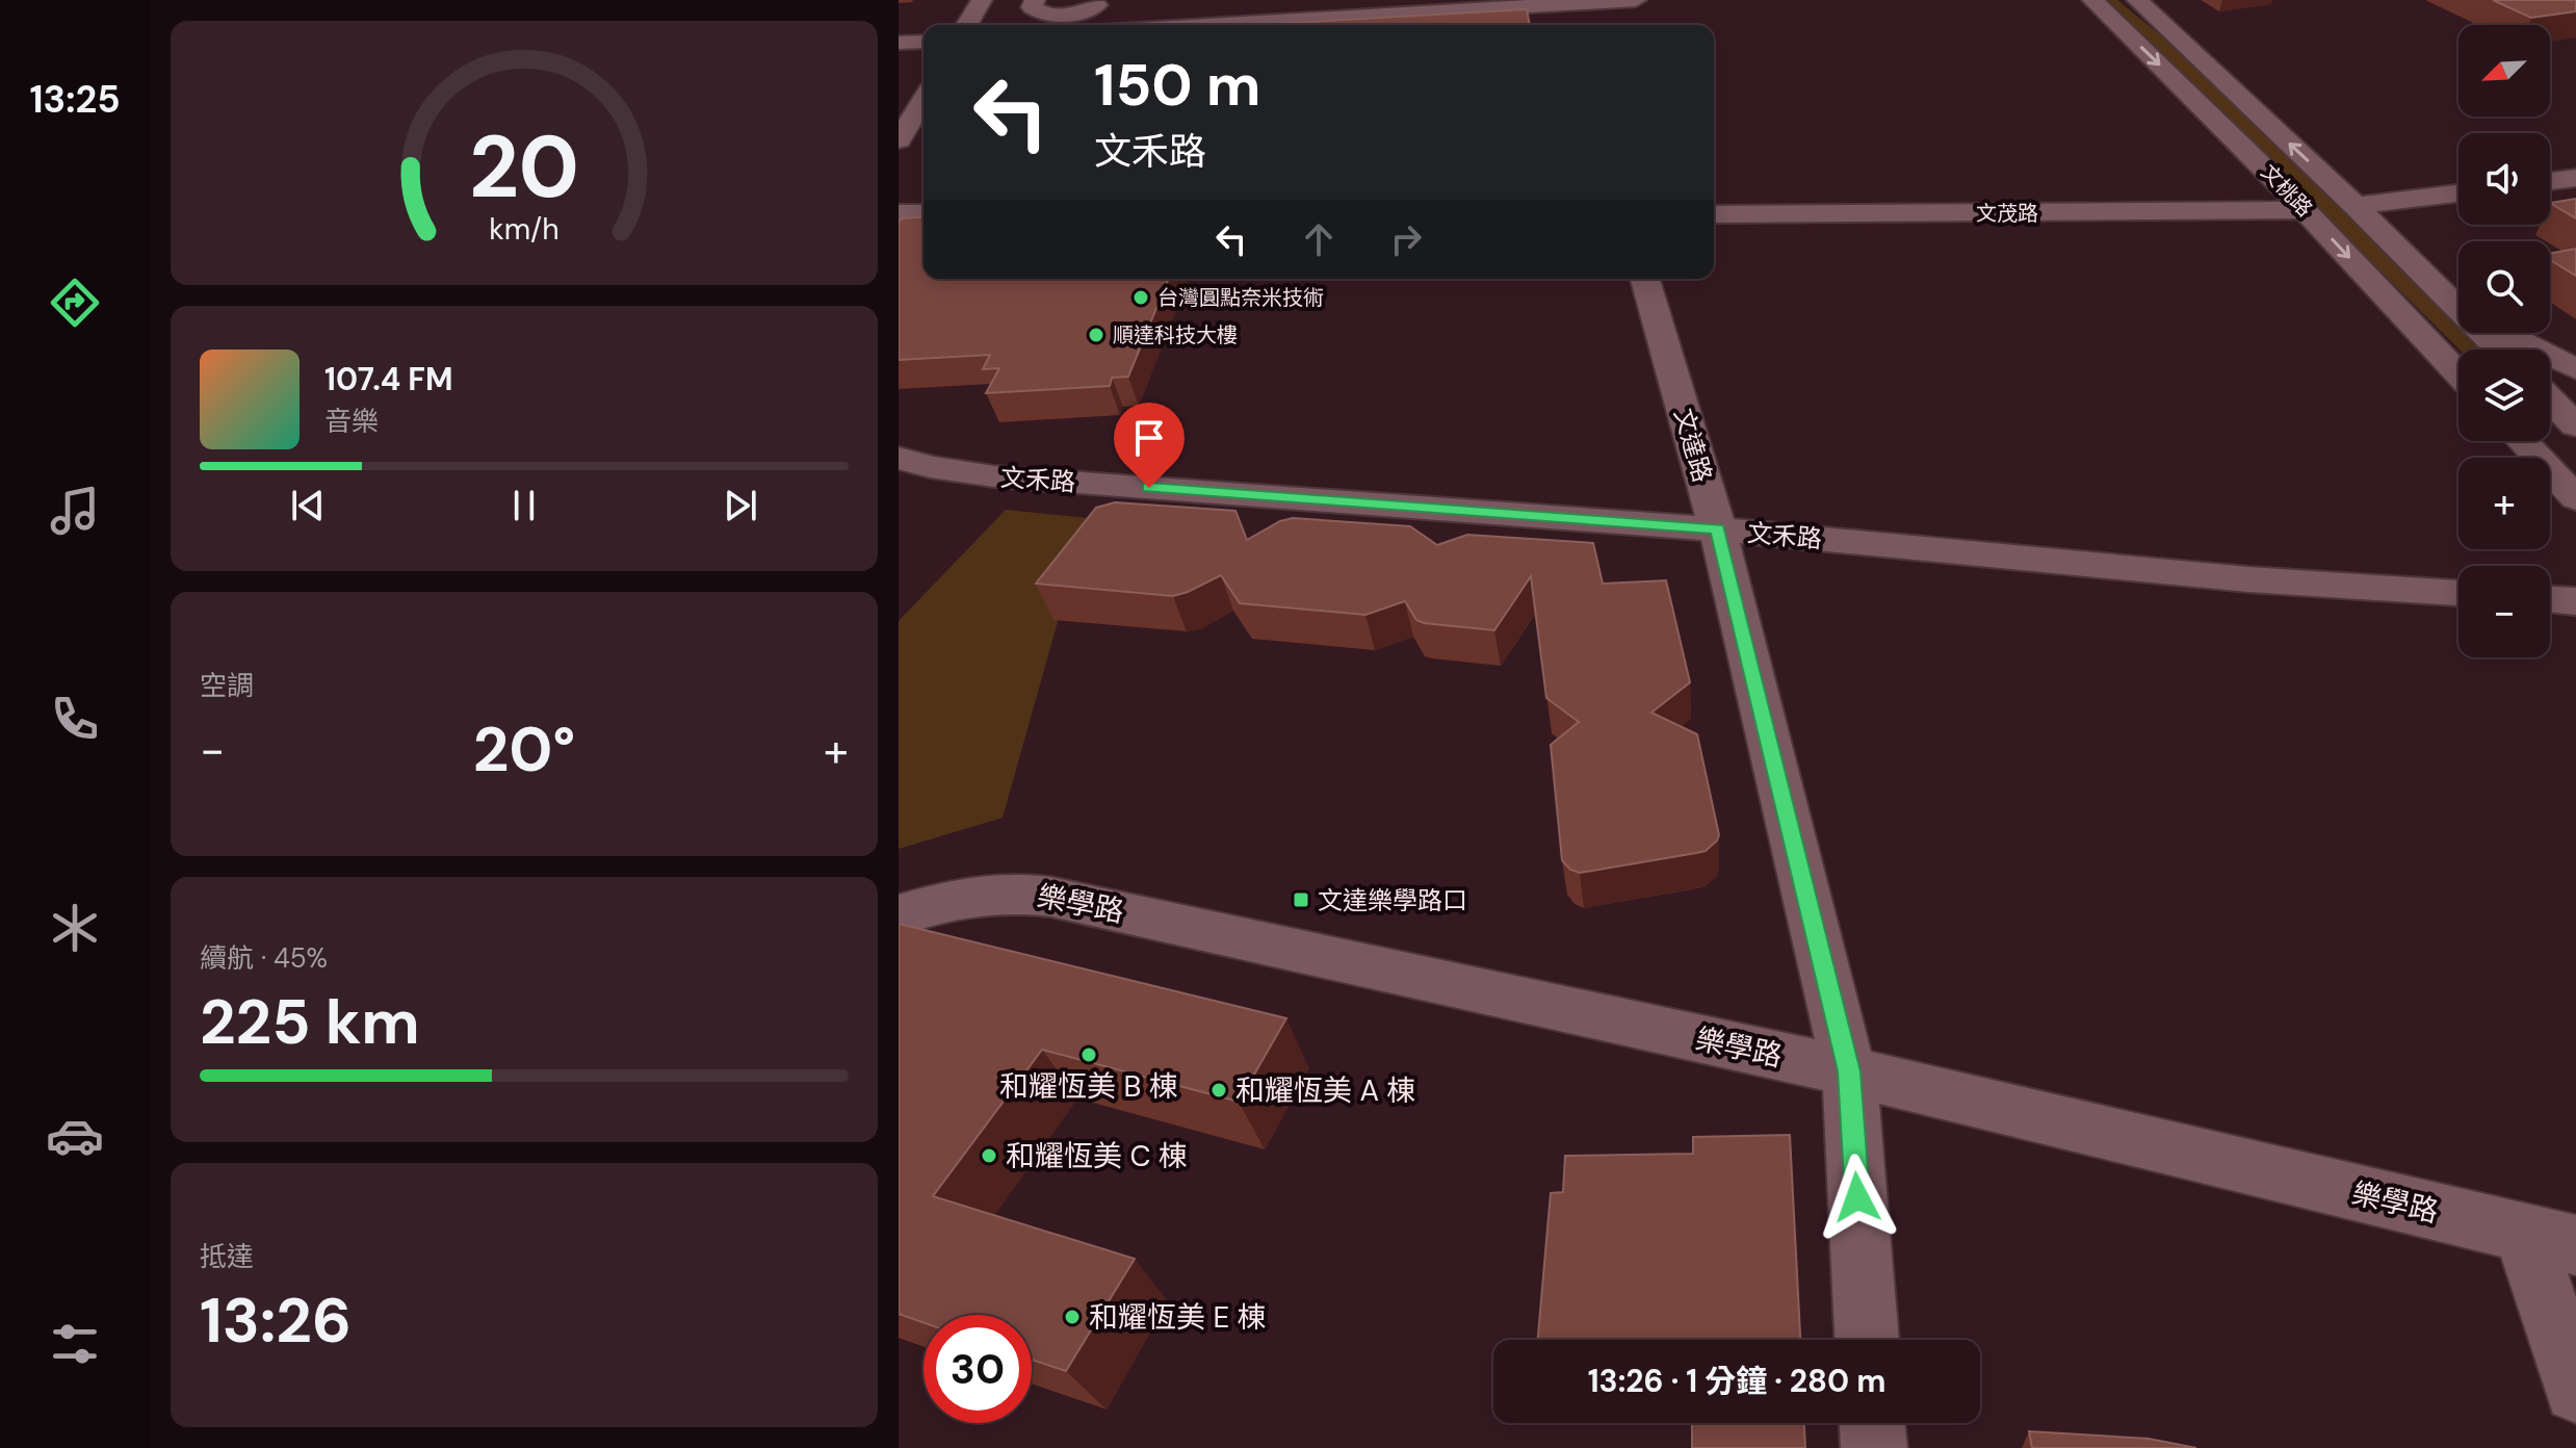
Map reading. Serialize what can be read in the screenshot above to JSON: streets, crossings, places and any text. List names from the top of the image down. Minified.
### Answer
{"streets":{"street":["文桃路","文茂路","文達路","文禾路","樂學路"]},"crossings":[["文桃路","文茂路"],["文達路","文禾路"],["文達路","樂學路"]],"places":{"other":["台灣圓點奈米技術","順達科技大樓","和耀恆美 B 棟","和耀恆美 A 棟","和耀恆美 C 棟","和耀恆美 E 棟"],"transit":["文達樂學路口"]},"north":"bottom left","page":{"tabs":"13:25","map_buttons":["+","−"],"turn":["150 m","文禾路"],"song":["107.4 FM","音樂"],"tile":["空調",["續航 · 45%","225 km"],["抵達","13:26"]],"heat":["−","20°","+"],"limit":"30","trip":"13:26 · 1 分鐘 · 280 m","gauge":["20","km/h"]}}
